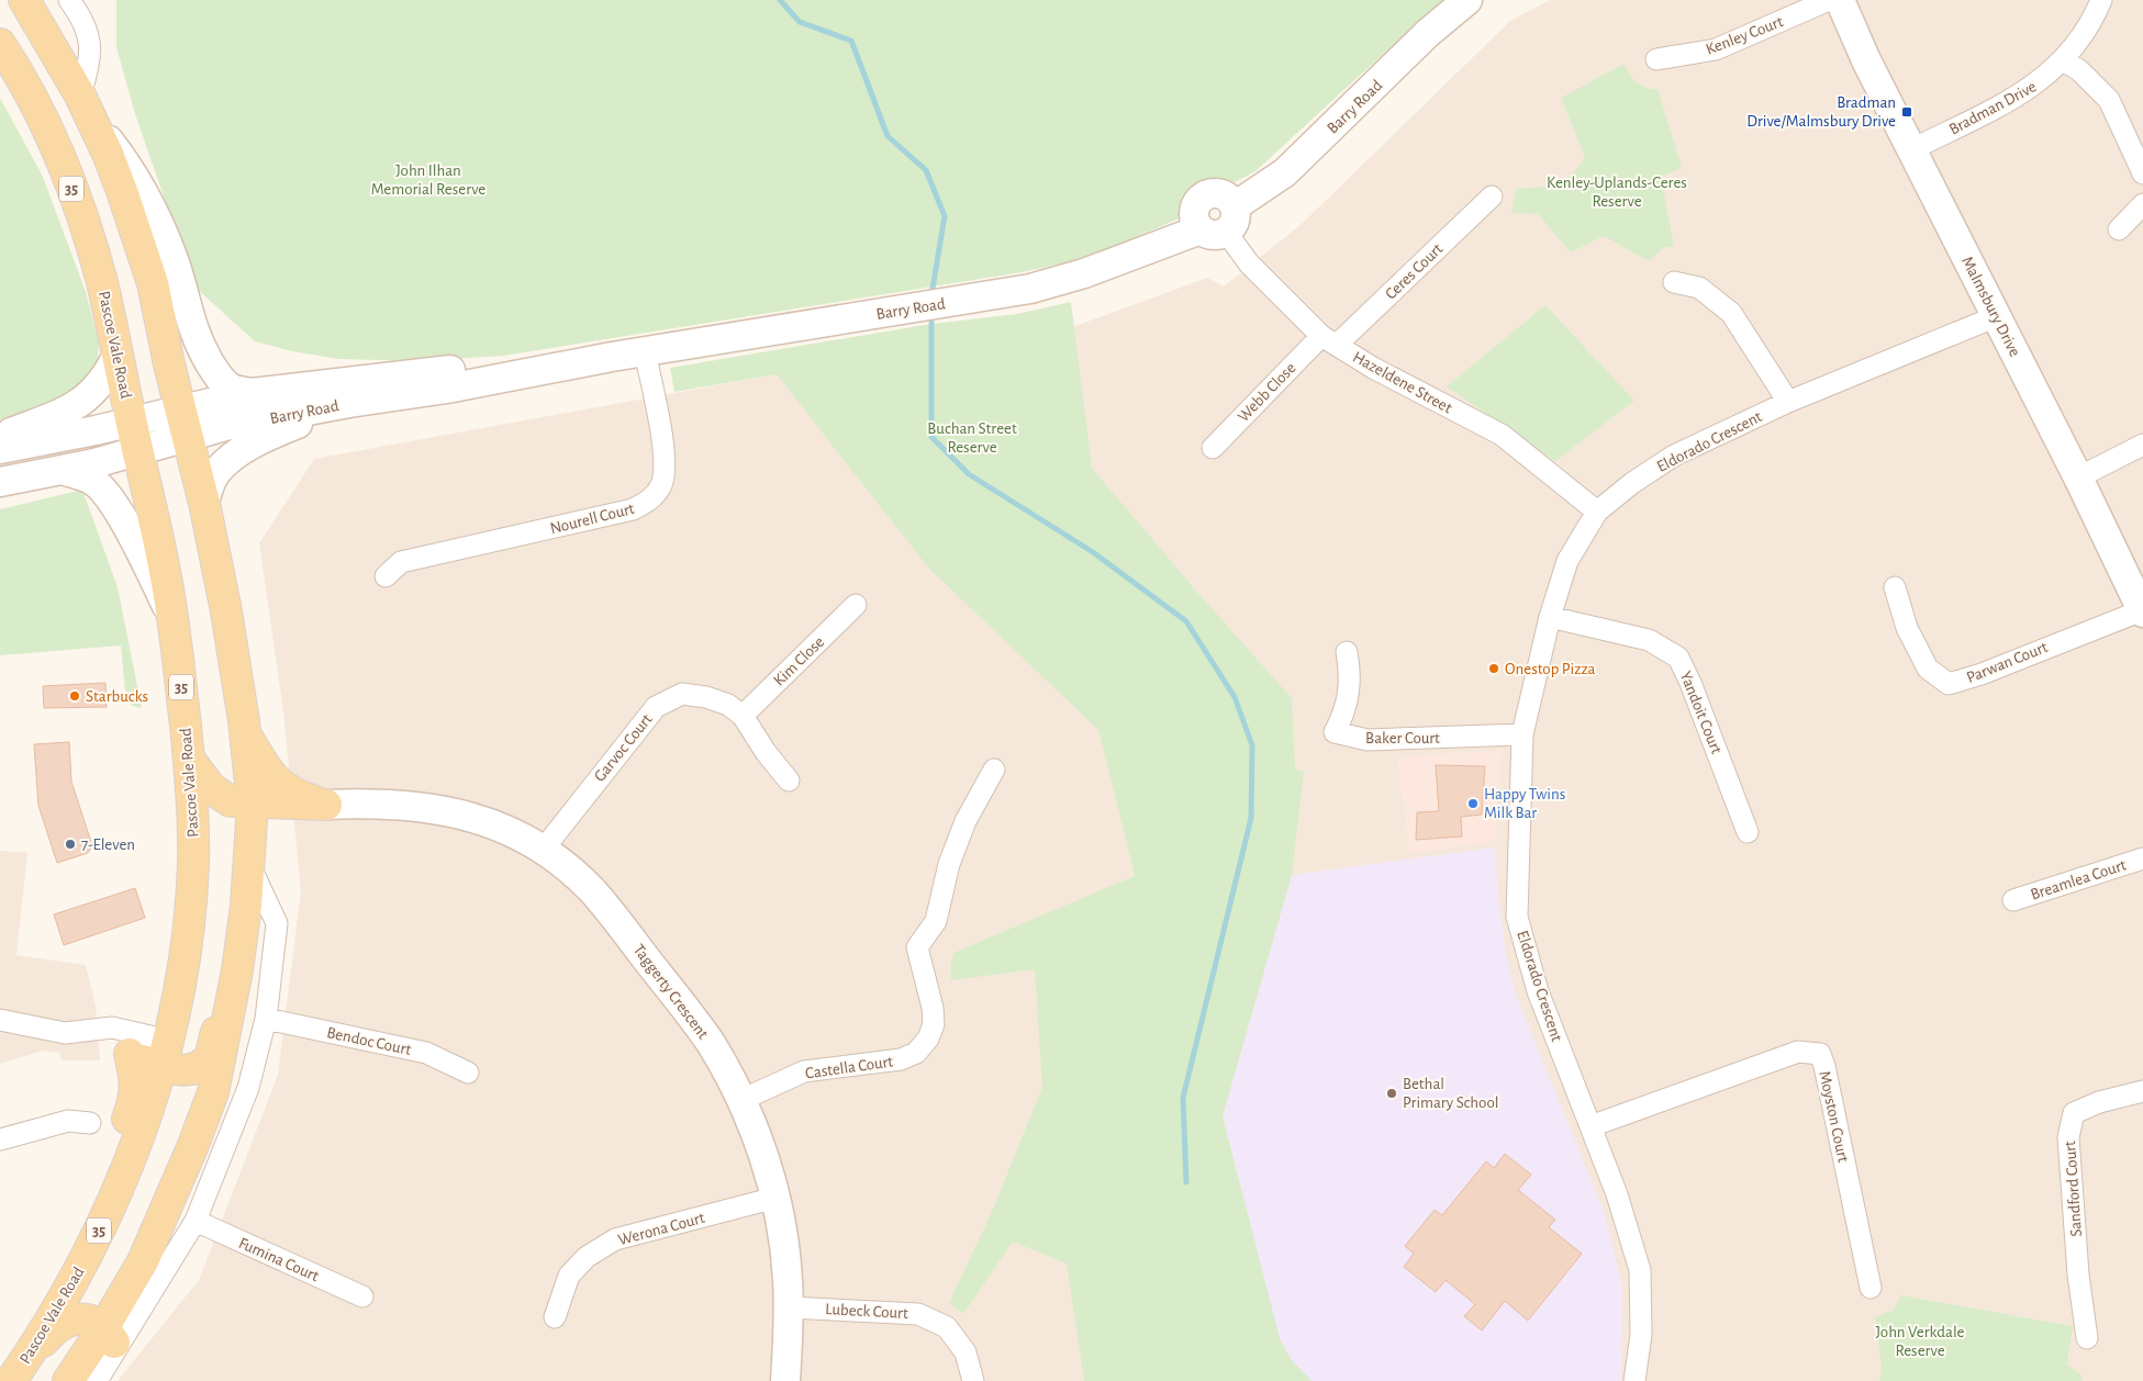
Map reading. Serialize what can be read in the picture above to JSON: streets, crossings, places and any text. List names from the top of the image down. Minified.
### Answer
{"streets":{"main road":["35","Pascoe Vale Road"],"street":["Kenley Court","Barry Road","Bradman Drive","Ceres Court","Malmsbury Drive","Hazeldene Street","Webb Close","Eldorado Crescent","Nourell Court","Kim Close","Parwan Court","Yandoit Court","Baker Court","Garvoc Court","Breamlea Court","Taggerty Crescent","Bendoc Court","Castella Court","Moyston Court","Sandford Court","Werona Court","Fumina Court","Lubeck Court"]},"crossings":[["Barry Road","Pascoe Vale Road"],["Barry Road","Hazeldene Street"],["Barry Road","Nourell Court"],["Bradman Drive","Malmsbury Drive"],["Ceres Court","Hazeldene Street"],["Ceres Court","Webb Close"],["Malmsbury Drive","Eldorado Crescent"],["Malmsbury Drive","Parwan Court"],["Hazeldene Street","Webb Close"],["Hazeldene Street","Eldorado Crescent"],["Eldorado Crescent","Yandoit Court"],["Eldorado Crescent","Baker Court"],["Eldorado Crescent","Moyston Court"],["Kim Close","Garvoc Court"],["Garvoc Court","Taggerty Crescent"],["Taggerty Crescent","Castella Court"],["Taggerty Crescent","Werona Court"],["Taggerty Crescent","Lubeck Court"]],"parks":["John Ilhan Memorial Reserve","Kenley-Uplands-Ceres Reserve","Buchan Street Reserve","John Verkdale Reserve"],"places":{"transit":["Bradman Drive/Malmsbury Drive"],"other":["Onestop Pizza","Starbucks","Happy Twins Milk Bar","7-Eleven","Bethal Primary School"]}}
